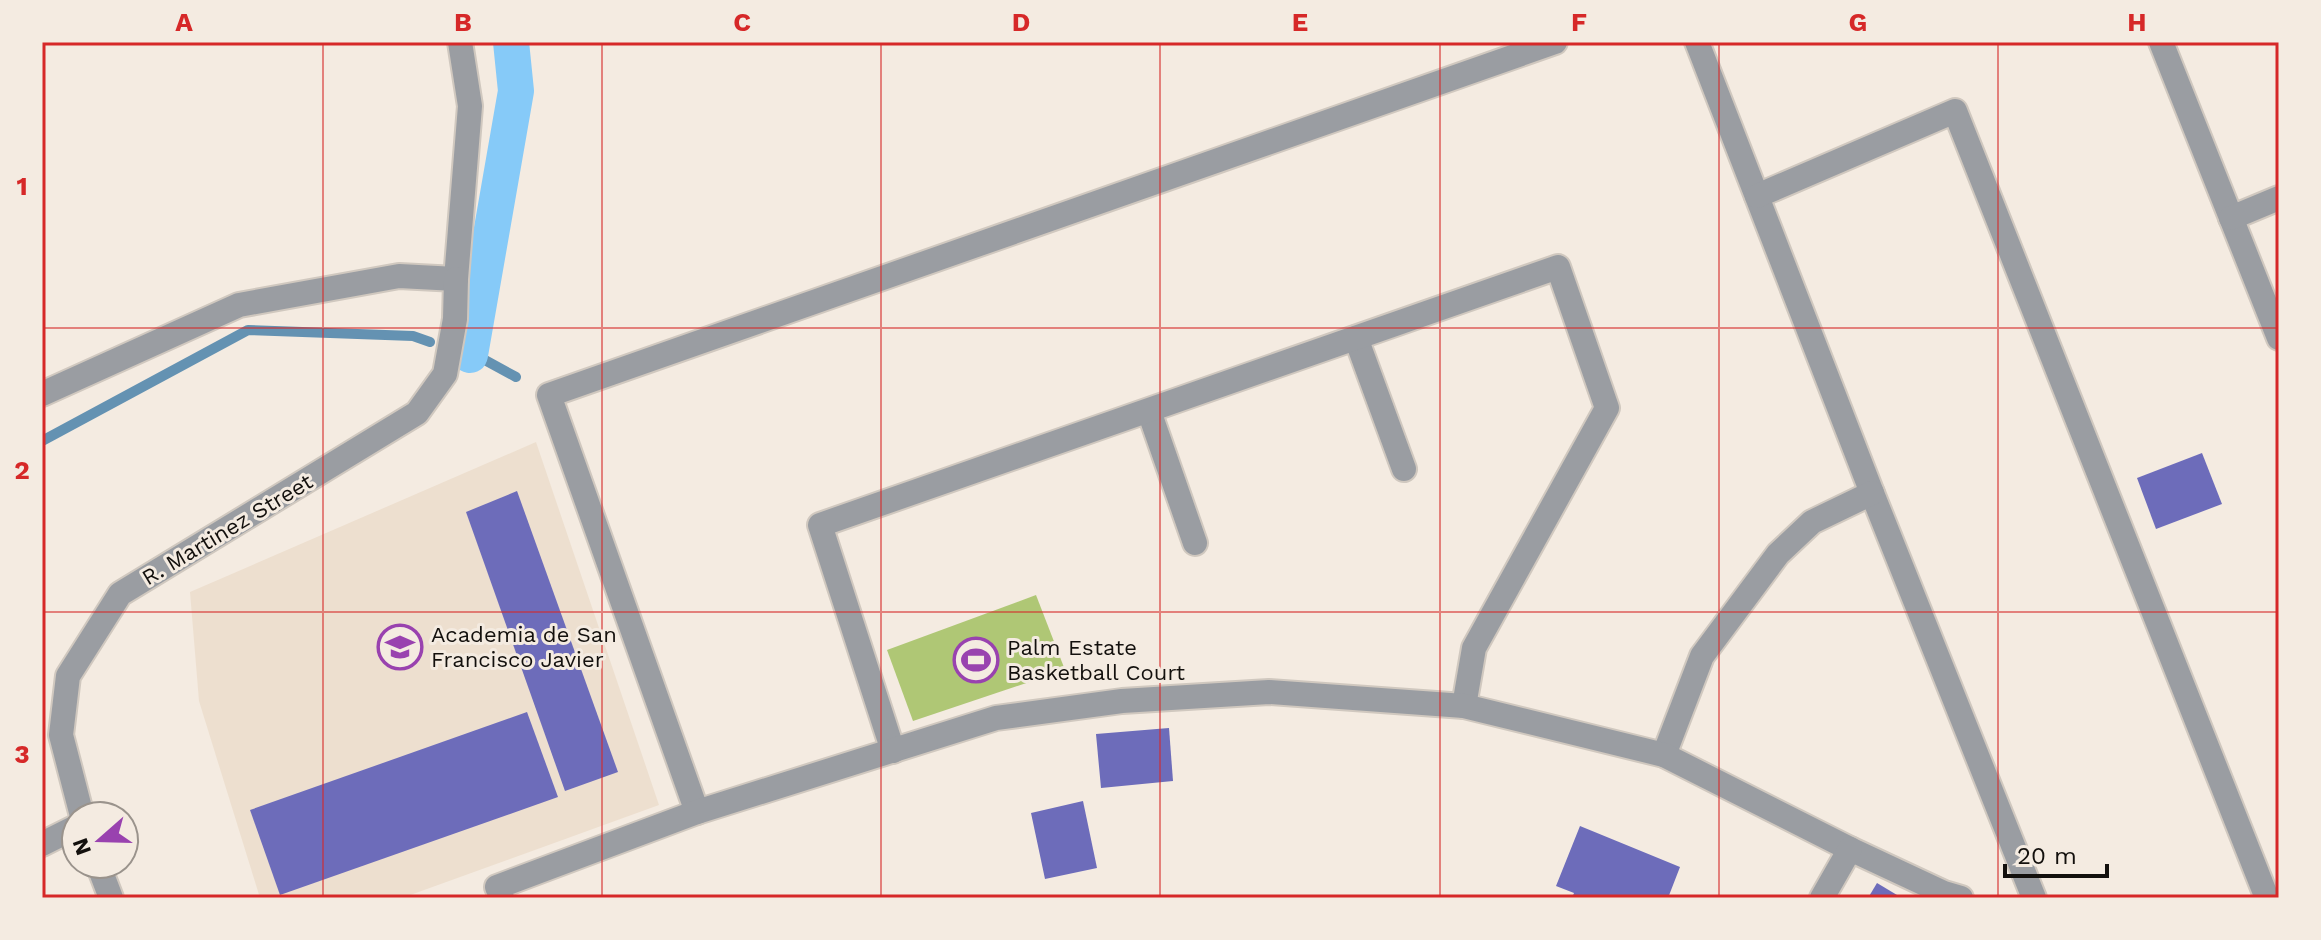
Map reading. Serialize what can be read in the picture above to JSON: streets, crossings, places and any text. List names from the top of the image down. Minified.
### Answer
{"streets":{"street":["R. Martinez Street"]},"places":{"school or university":["Academia de San Francisco Javier"],"sports":["Palm Estate Basketball Court"]},"scale_bar":"20 m","north":"left","grid":{"columns":["A","B","C","D","E","F","G","H"],"rows":["1","2","3"]}}
